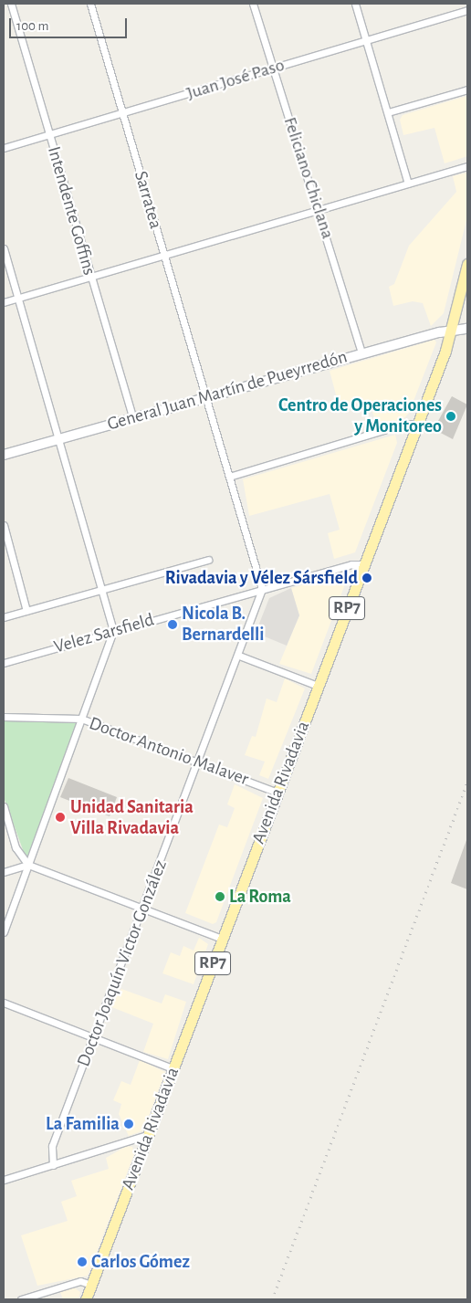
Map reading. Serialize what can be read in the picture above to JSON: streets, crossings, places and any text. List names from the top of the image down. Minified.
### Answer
{"streets":{"main road":["RP7","Avenida Rivadavia"],"street":["Juan José Paso","Feliciano Chiclana","Sarratea","Intendente Goffins","General Juan Martín de Pueyrredón","Velez Sarsfield","Doctor Antonio Malaver","Doctor Joaquín Victor González"]},"crossings":[["Juan José Paso","Feliciano Chiclana"],["Juan José Paso","Sarratea"],["Juan José Paso","Intendente Goffins"],["Feliciano Chiclana","General Juan Martín de Pueyrredón"],["Sarratea","General Juan Martín de Pueyrredón"],["Intendente Goffins","General Juan Martín de Pueyrredón"],["General Juan Martín de Pueyrredón","Avenida Rivadavia"],["Velez Sarsfield","Avenida Rivadavia"],["Velez Sarsfield","Doctor Joaquín Victor González"],["Doctor Antonio Malaver","Avenida Rivadavia"],["Doctor Antonio Malaver","Doctor Joaquín Victor González"]],"places":["Centro de Operaciones y Monitoreo","Rivadavia y Vélez Sársfield","Nicola B. Bernardelli","Unidad Sanitaria Villa Rivadavia","La Roma","La Familia","Carlos Gómez"],"scale_bar":"100 m"}
